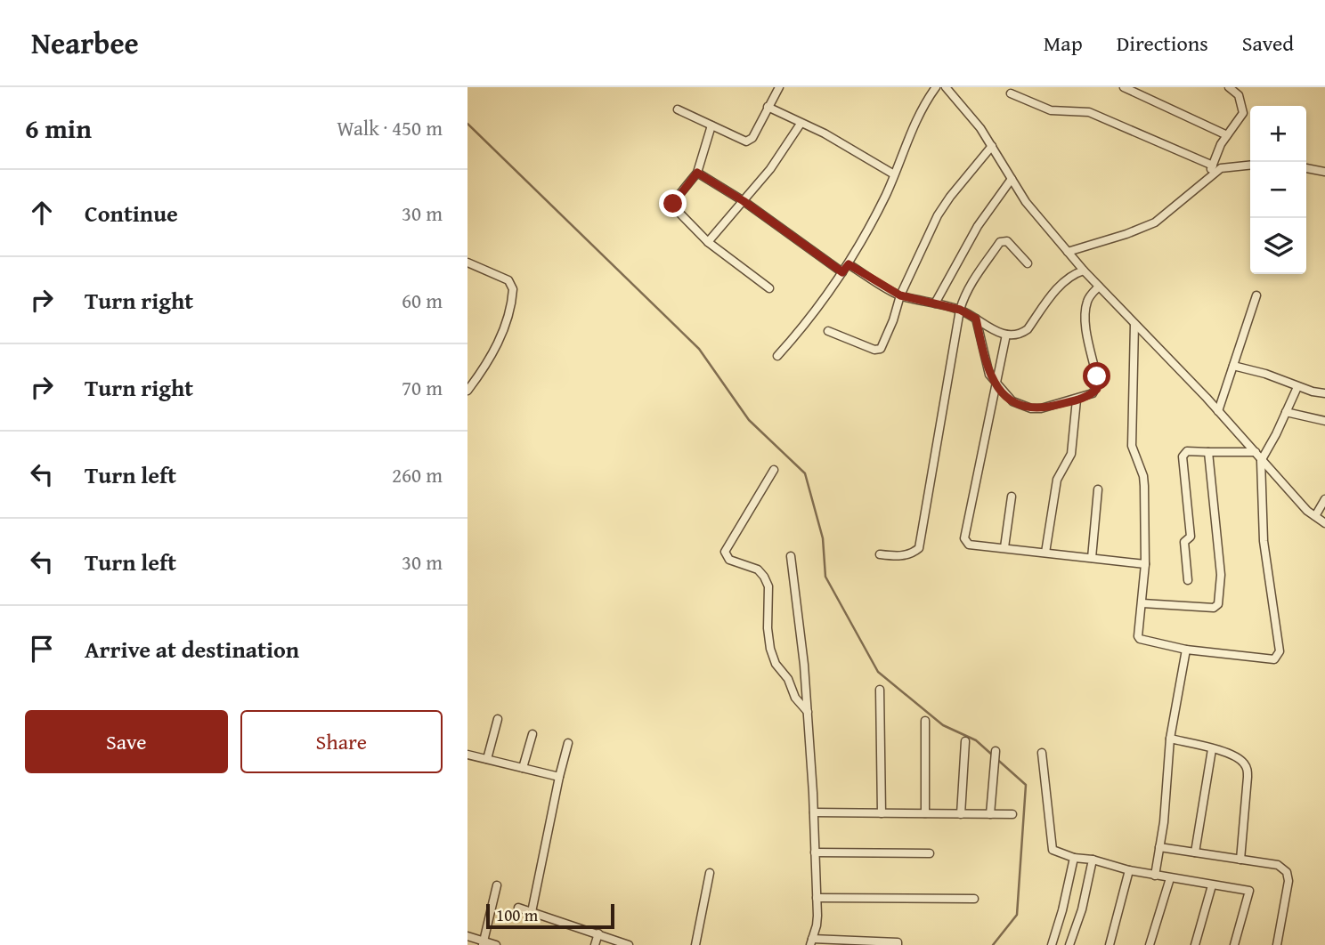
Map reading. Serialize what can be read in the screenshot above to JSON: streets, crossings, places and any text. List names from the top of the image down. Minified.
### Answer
{"scale_bar":"100 m","page":{"header":"Nearbee","nav":["Map","Directions","Saved"],"heading":["6 min","Walk · 450 m"],"map_buttons":["+","−"],"list":[["Continue","30 m"],["Turn right","60 m"],["Turn right","70 m"],["Turn left","260 m"],["Turn left","30 m"],"Arrive at destination"],"buttons":["Save","Share"],"scale":"100 m"}}
